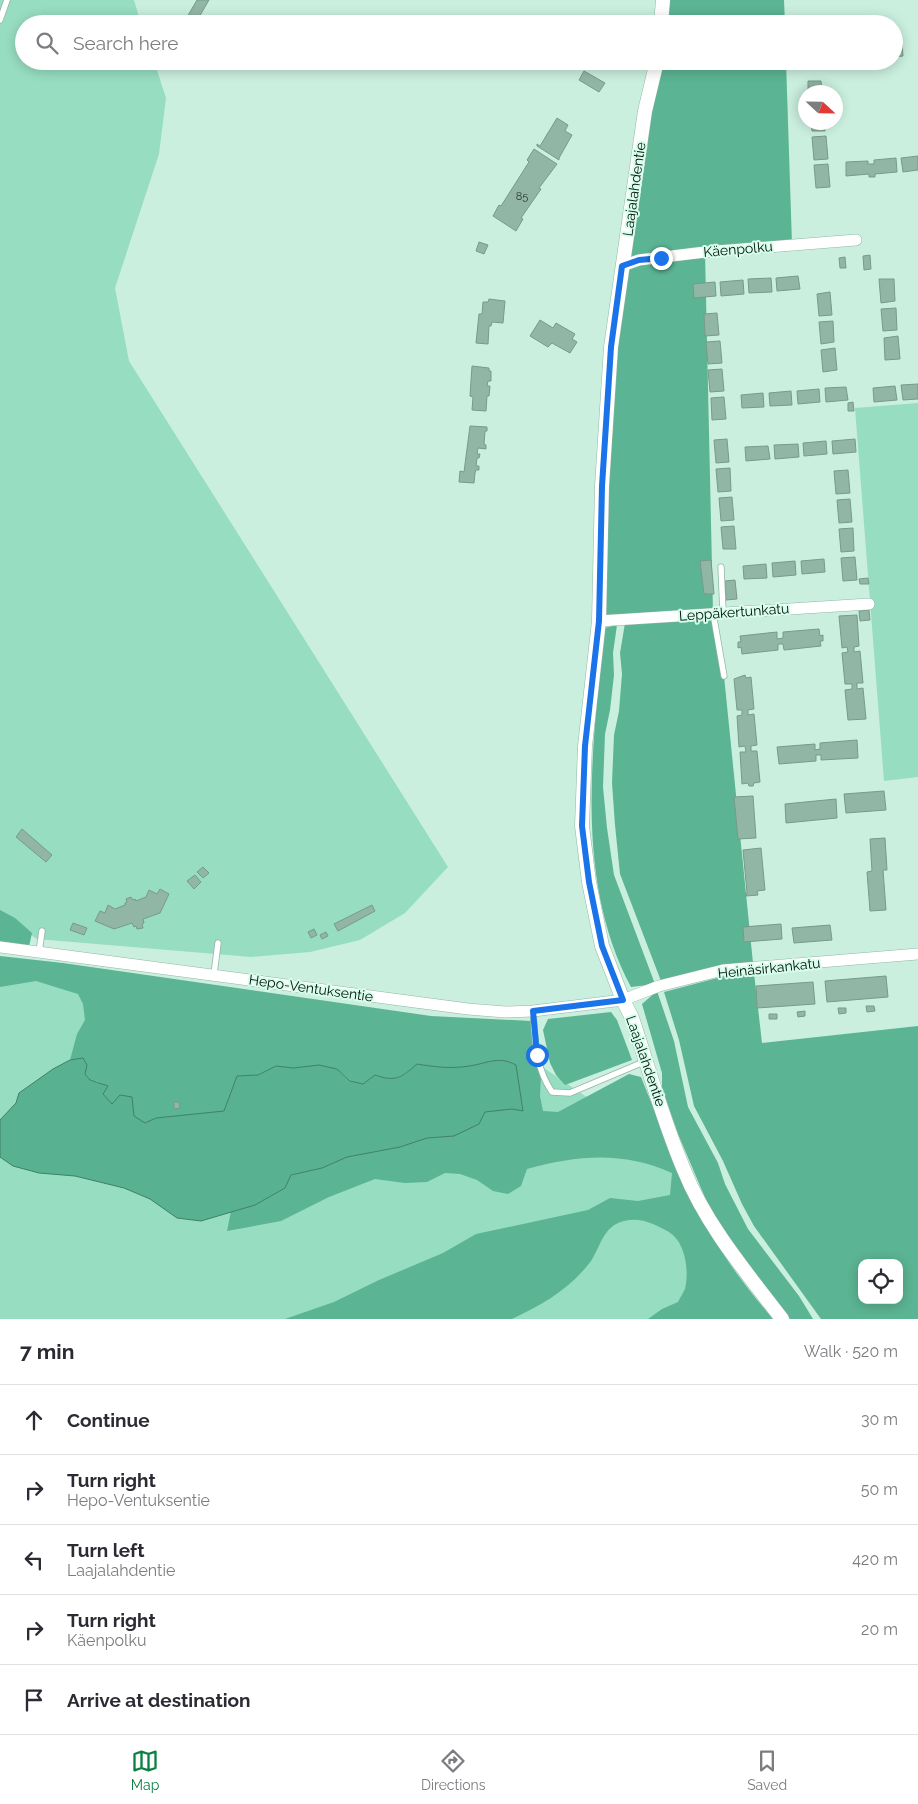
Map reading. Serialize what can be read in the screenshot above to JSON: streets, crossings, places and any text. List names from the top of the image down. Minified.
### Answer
{"streets":{"street":["Laajalahdentie","Käenpolku","Leppäkertunkatu","Heinäsirkankatu","Hepo-Ventuksentie"]},"crossings":[["Laajalahdentie","Käenpolku"],["Laajalahdentie","Leppäkertunkatu"],["Laajalahdentie","Heinäsirkankatu"],["Laajalahdentie","Hepo-Ventuksentie"],["Heinäsirkankatu","Hepo-Ventuksentie"]],"house_numbers":["85"],"north":"right","page":{"search":"Search here","heading":["7 min","Walk · 520 m"],"list":[["Continue","30 m"],["Turn right","Hepo-Ventuksentie","50 m"],["Turn left","Laajalahdentie","420 m"],["Turn right","Käenpolku","20 m"],"Arrive at destination"],"nav":["Map","Directions","Saved"]}}
